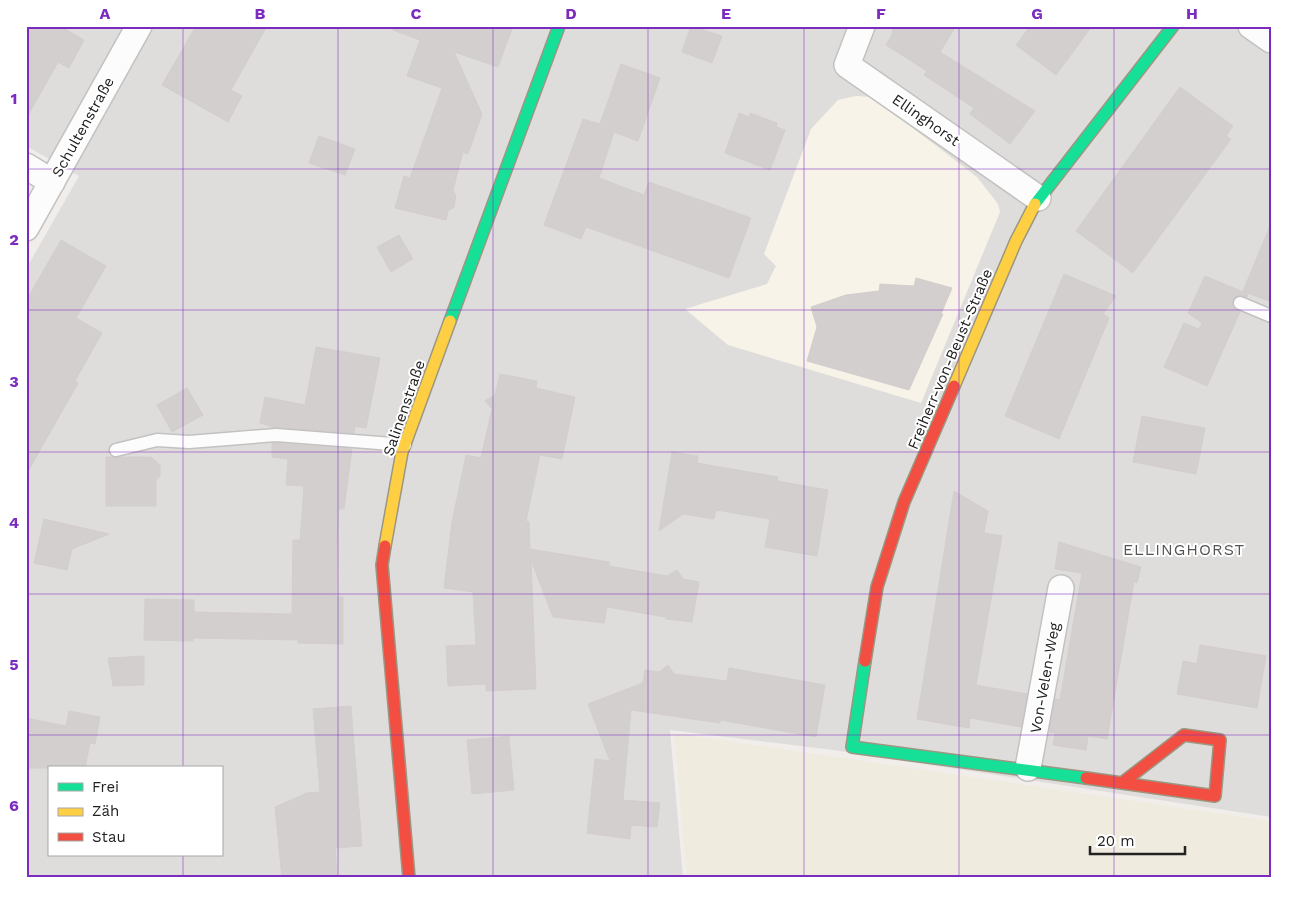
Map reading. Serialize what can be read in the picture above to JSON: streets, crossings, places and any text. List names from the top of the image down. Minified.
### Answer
{"streets":{"street":["Ellinghorst","Schultenstraße","Freiherr-von-Beust-Straße","Salinenstraße","Von-Velen-Weg"]},"crossings":[["Ellinghorst","Freiherr-von-Beust-Straße"],["Freiherr-von-Beust-Straße","Von-Velen-Weg"]],"districts":["ELLINGHORST"],"legend":["Frei","Zäh","Stau"],"scale_bar":"20 m","grid":{"columns":["A","B","C","D","E","F","G","H"],"rows":["1","2","3","4","5","6"]}}
